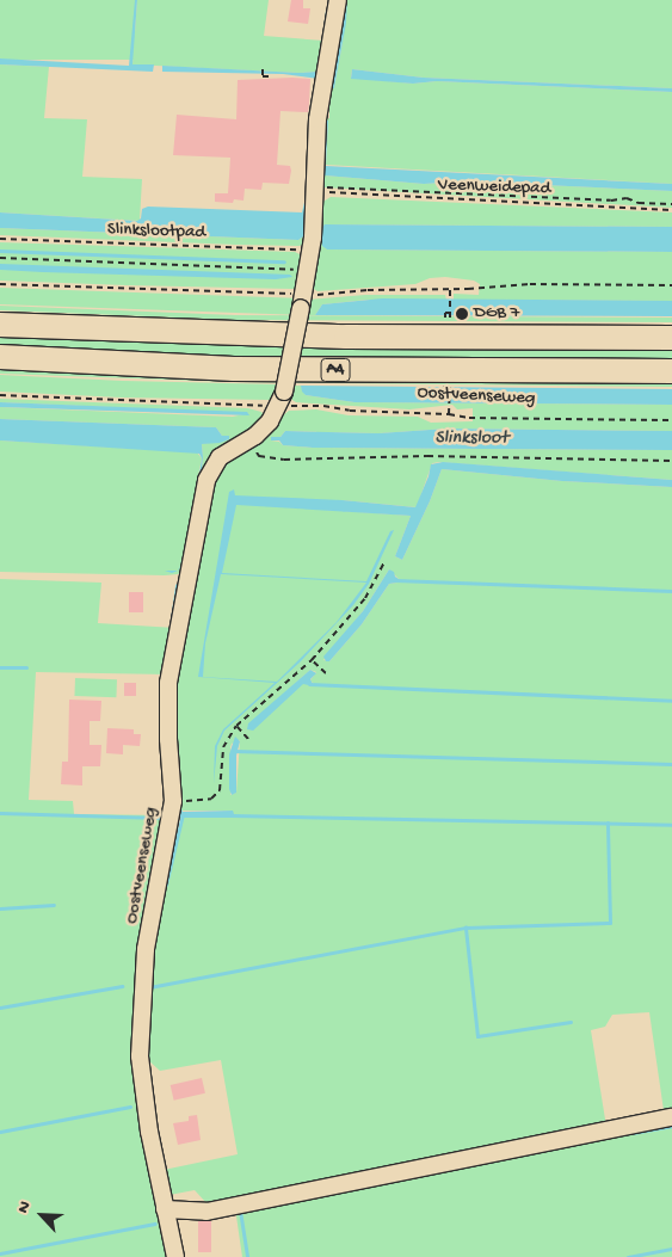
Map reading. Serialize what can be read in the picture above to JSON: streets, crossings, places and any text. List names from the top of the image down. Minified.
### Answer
{"streets":{"highway":["A4"],"street":["Oostveenseweg"],"path":["Veenweidepad","Slinkslootpad"]},"crossings":[["Veenweidepad","Oostveenseweg"],["Slinkslootpad","Oostveenseweg"]],"water":["Slinksloot"],"places":["DGB 7"],"north":"top left"}
